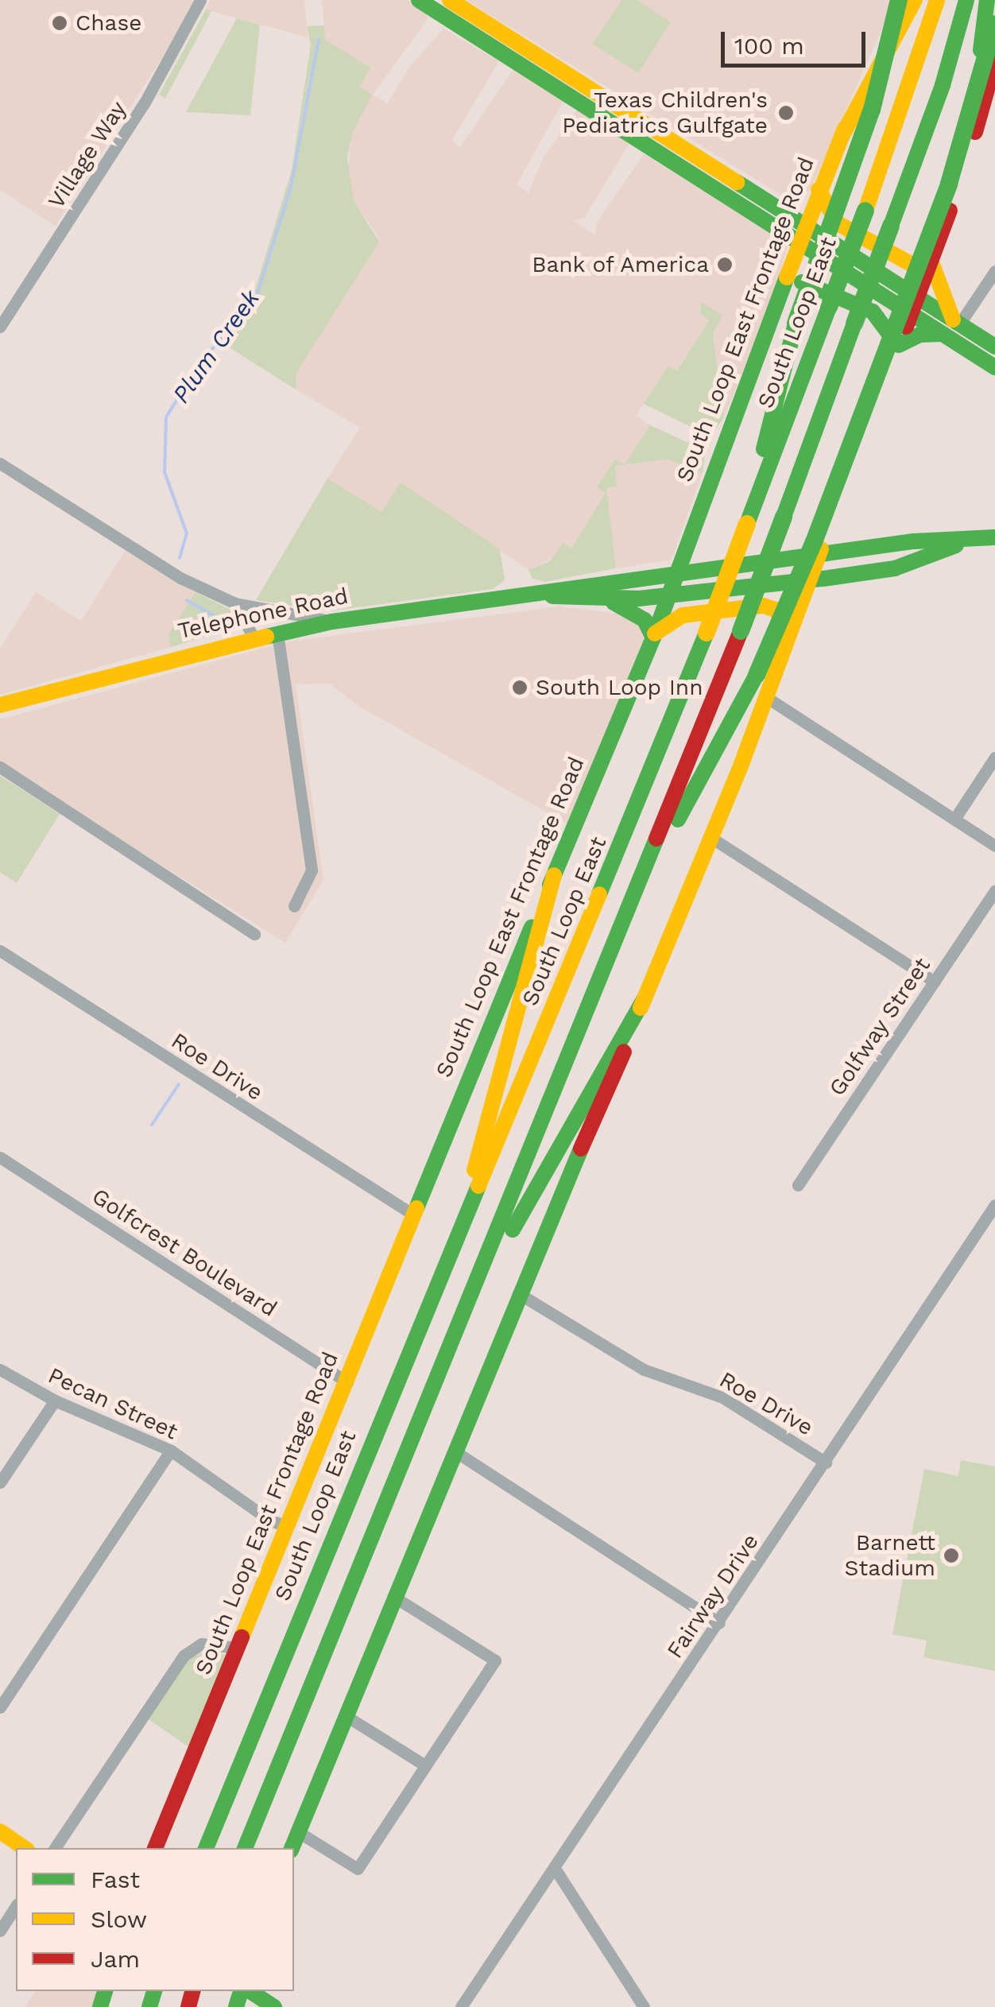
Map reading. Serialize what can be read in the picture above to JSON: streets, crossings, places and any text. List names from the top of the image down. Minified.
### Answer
{"streets":{"main road":["South Loop East Frontage Road","South Loop East","Telephone Road"],"street":["Village Way","Golfway Street","Roe Drive","Golfcrest Boulevard","Pecan Street","Fairway Drive"]},"crossings":[["South Loop East Frontage Road","Telephone Road"],["South Loop East Frontage Road","Roe Drive"],["South Loop East Frontage Road","Golfcrest Boulevard"],["South Loop East Frontage Road","Pecan Street"],["Roe Drive","Fairway Drive"]],"water":["Plum Creek"],"places":["Chase","Texas Children's Pediatrics Gulfgate","Bank of America","South Loop Inn","Barnett Stadium"],"legend":["Fast","Slow","Jam"],"scale_bar":"100 m"}
